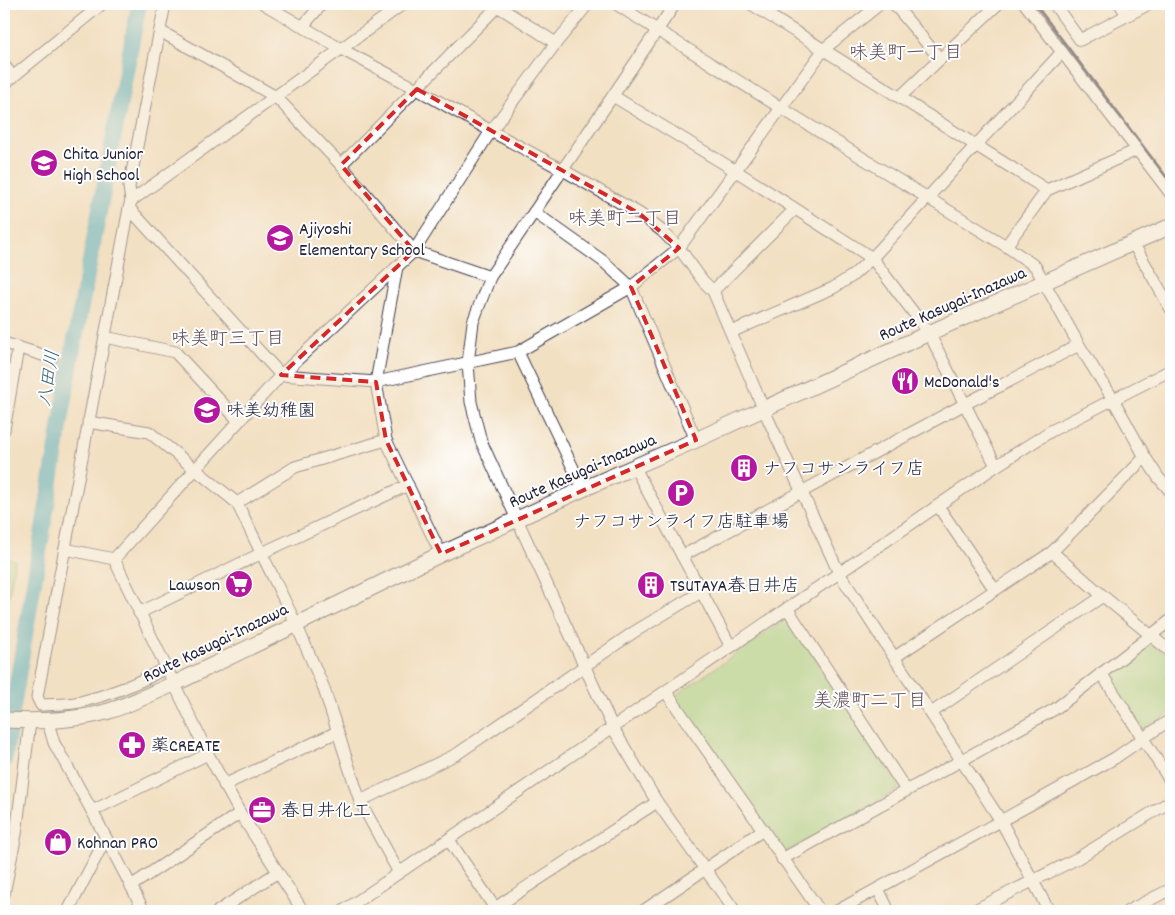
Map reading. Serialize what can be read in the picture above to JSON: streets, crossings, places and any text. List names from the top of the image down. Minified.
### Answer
{"streets":{"main road":["Route Kasugai-Inazawa"]},"districts":["味美町一丁目","味美町二丁目","味美町三丁目","美濃町二丁目"],"water":["八田川"],"places":{"school or university":["Chita Junior High School","Ajiyoshi Elementary School","味美幼稚園"],"restaurant":["McDonald's"],"building":["ナフコサンライフ店","TSUTAYA春日井店"],"parking":["ナフコサンライフ店駐車場"],"supermarket":["Lawson"],"pharmacy":["薬CREATE"],"office":["春日井化工"],"shop":["Kohnan PRO"]}}
